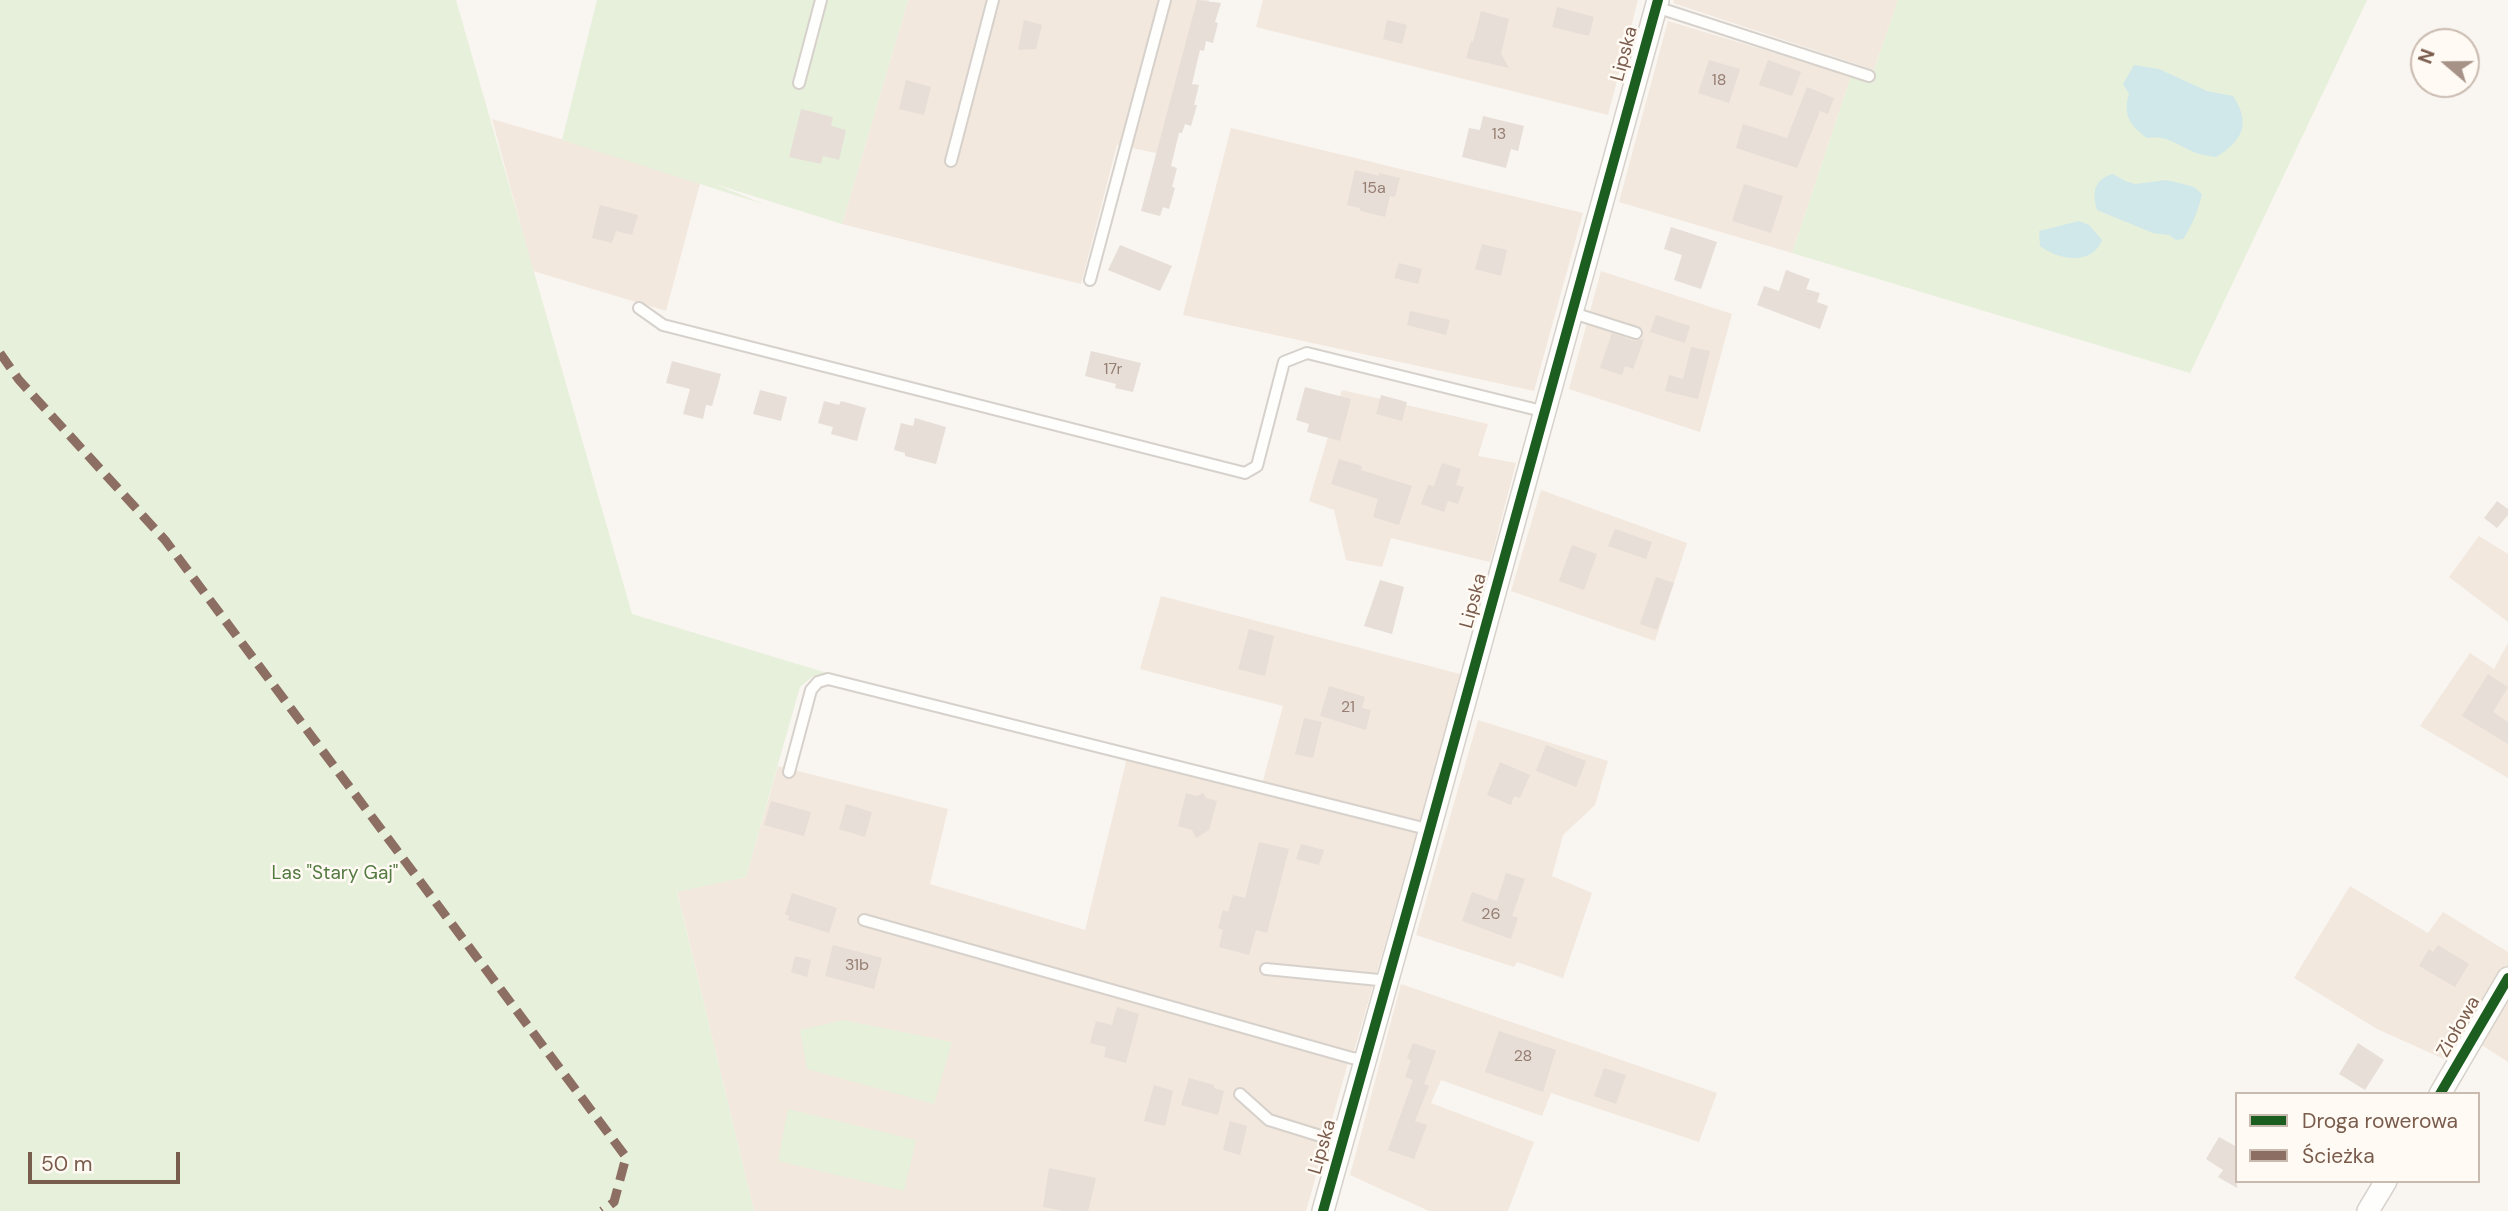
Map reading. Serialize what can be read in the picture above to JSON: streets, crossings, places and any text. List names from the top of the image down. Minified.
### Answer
{"streets":{"street":["Lipska","Ziołowa"]},"parks":["Las \"Stary Gaj\""],"house_numbers":["18","13","15a","17r","21","26","31b","28"],"legend":["Droga rowerowa","Ścieżka"],"scale_bar":"50 m","north":"left"}
